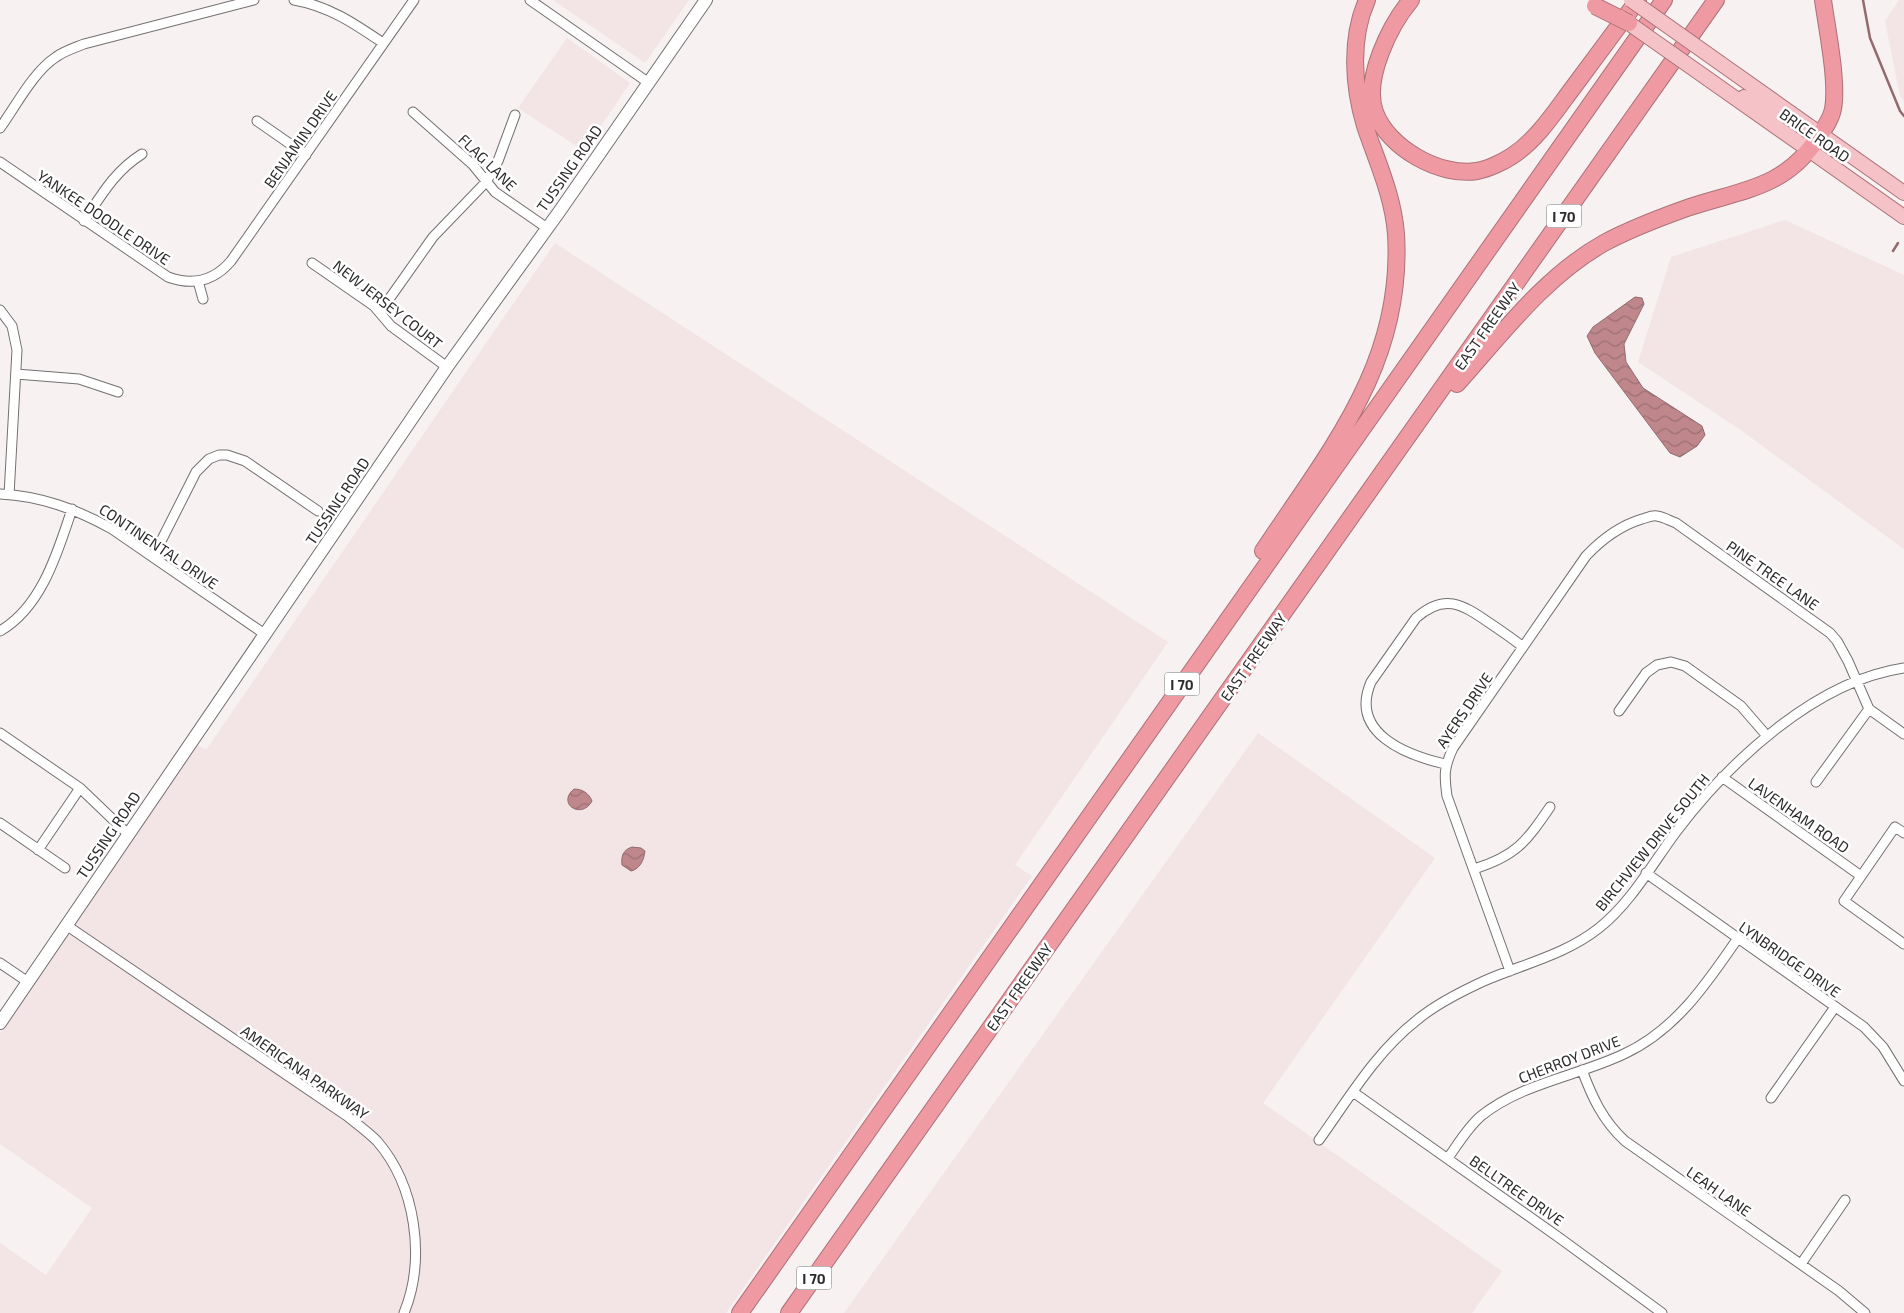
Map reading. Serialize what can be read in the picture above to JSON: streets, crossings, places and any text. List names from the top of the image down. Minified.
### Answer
{"streets":{"highway":["I 70","EAST FREEWAY"],"main road":["BRICE ROAD","TUSSING ROAD"],"street":["BENJAMIN DRIVE","FLAG LANE","YANKEE DOODLE DRIVE","NEW JERSEY COURT","CONTINENTAL DRIVE","PINE TREE LANE","AYERS DRIVE","LAVENHAM ROAD","BIRCHVIEW DRIVE SOUTH","LYNBRIDGE DRIVE","CHERROY DRIVE","AMERICANA PARKWAY","BELLTREE DRIVE","LEAH LANE"]},"crossings":[["BENJAMIN DRIVE","YANKEE DOODLE DRIVE"],["FLAG LANE","TUSSING ROAD"],["TUSSING ROAD","NEW JERSEY COURT"],["TUSSING ROAD","CONTINENTAL DRIVE"],["TUSSING ROAD","AMERICANA PARKWAY"],["PINE TREE LANE","AYERS DRIVE"],["PINE TREE LANE","BIRCHVIEW DRIVE SOUTH"],["AYERS DRIVE","BIRCHVIEW DRIVE SOUTH"],["LAVENHAM ROAD","BIRCHVIEW DRIVE SOUTH"],["BIRCHVIEW DRIVE SOUTH","LYNBRIDGE DRIVE"],["BIRCHVIEW DRIVE SOUTH","BELLTREE DRIVE"],["LYNBRIDGE DRIVE","CHERROY DRIVE"],["CHERROY DRIVE","BELLTREE DRIVE"],["CHERROY DRIVE","LEAH LANE"]]}
